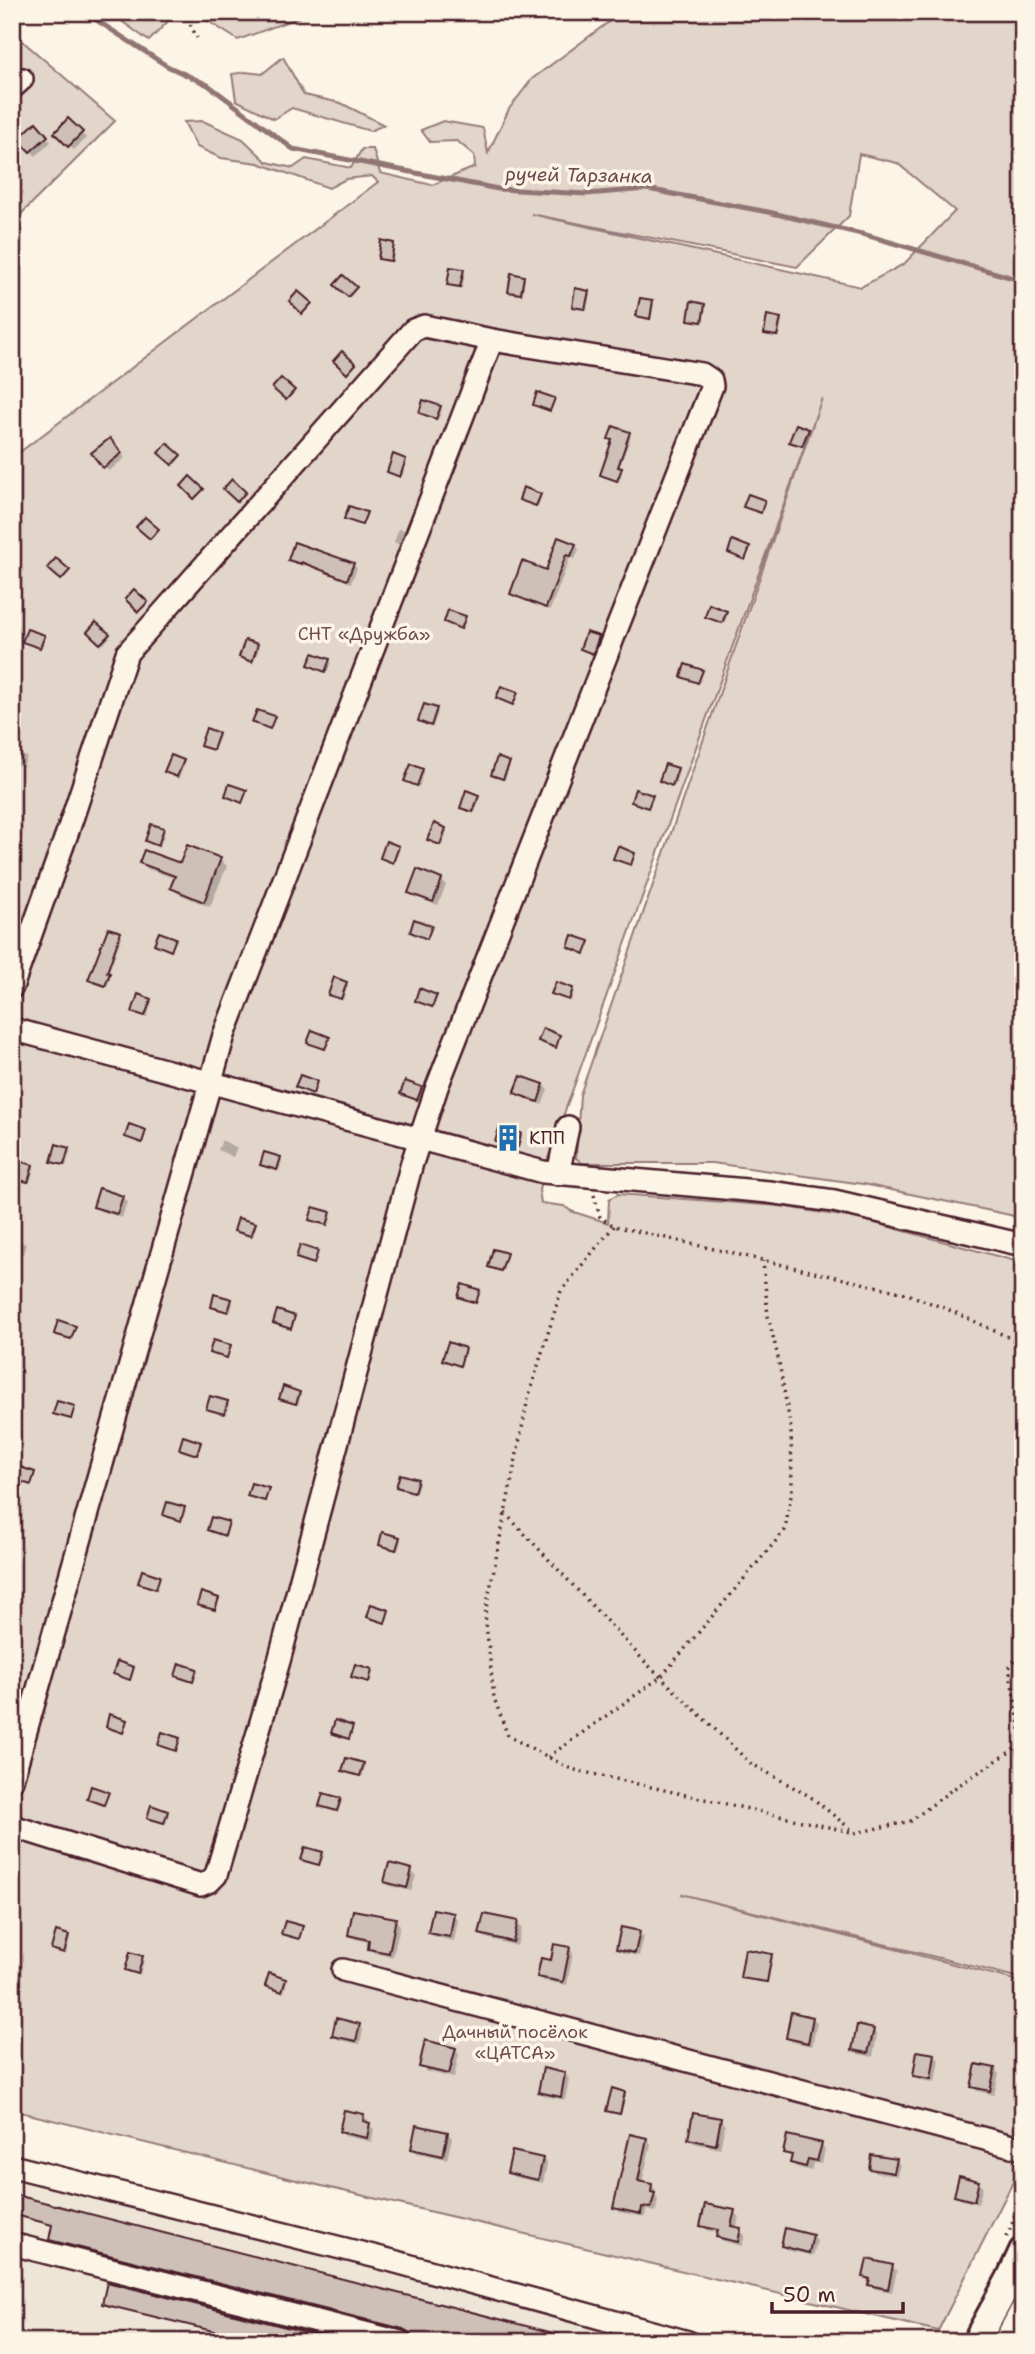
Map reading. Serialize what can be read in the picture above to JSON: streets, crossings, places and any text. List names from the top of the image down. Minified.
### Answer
{"water":["ручей Тарзанка"],"parks":["СНТ «Дружба»","Дачный посёлок «ЦАТСА»"],"places":{"building":["КПП"]},"scale_bar":"50 m"}
